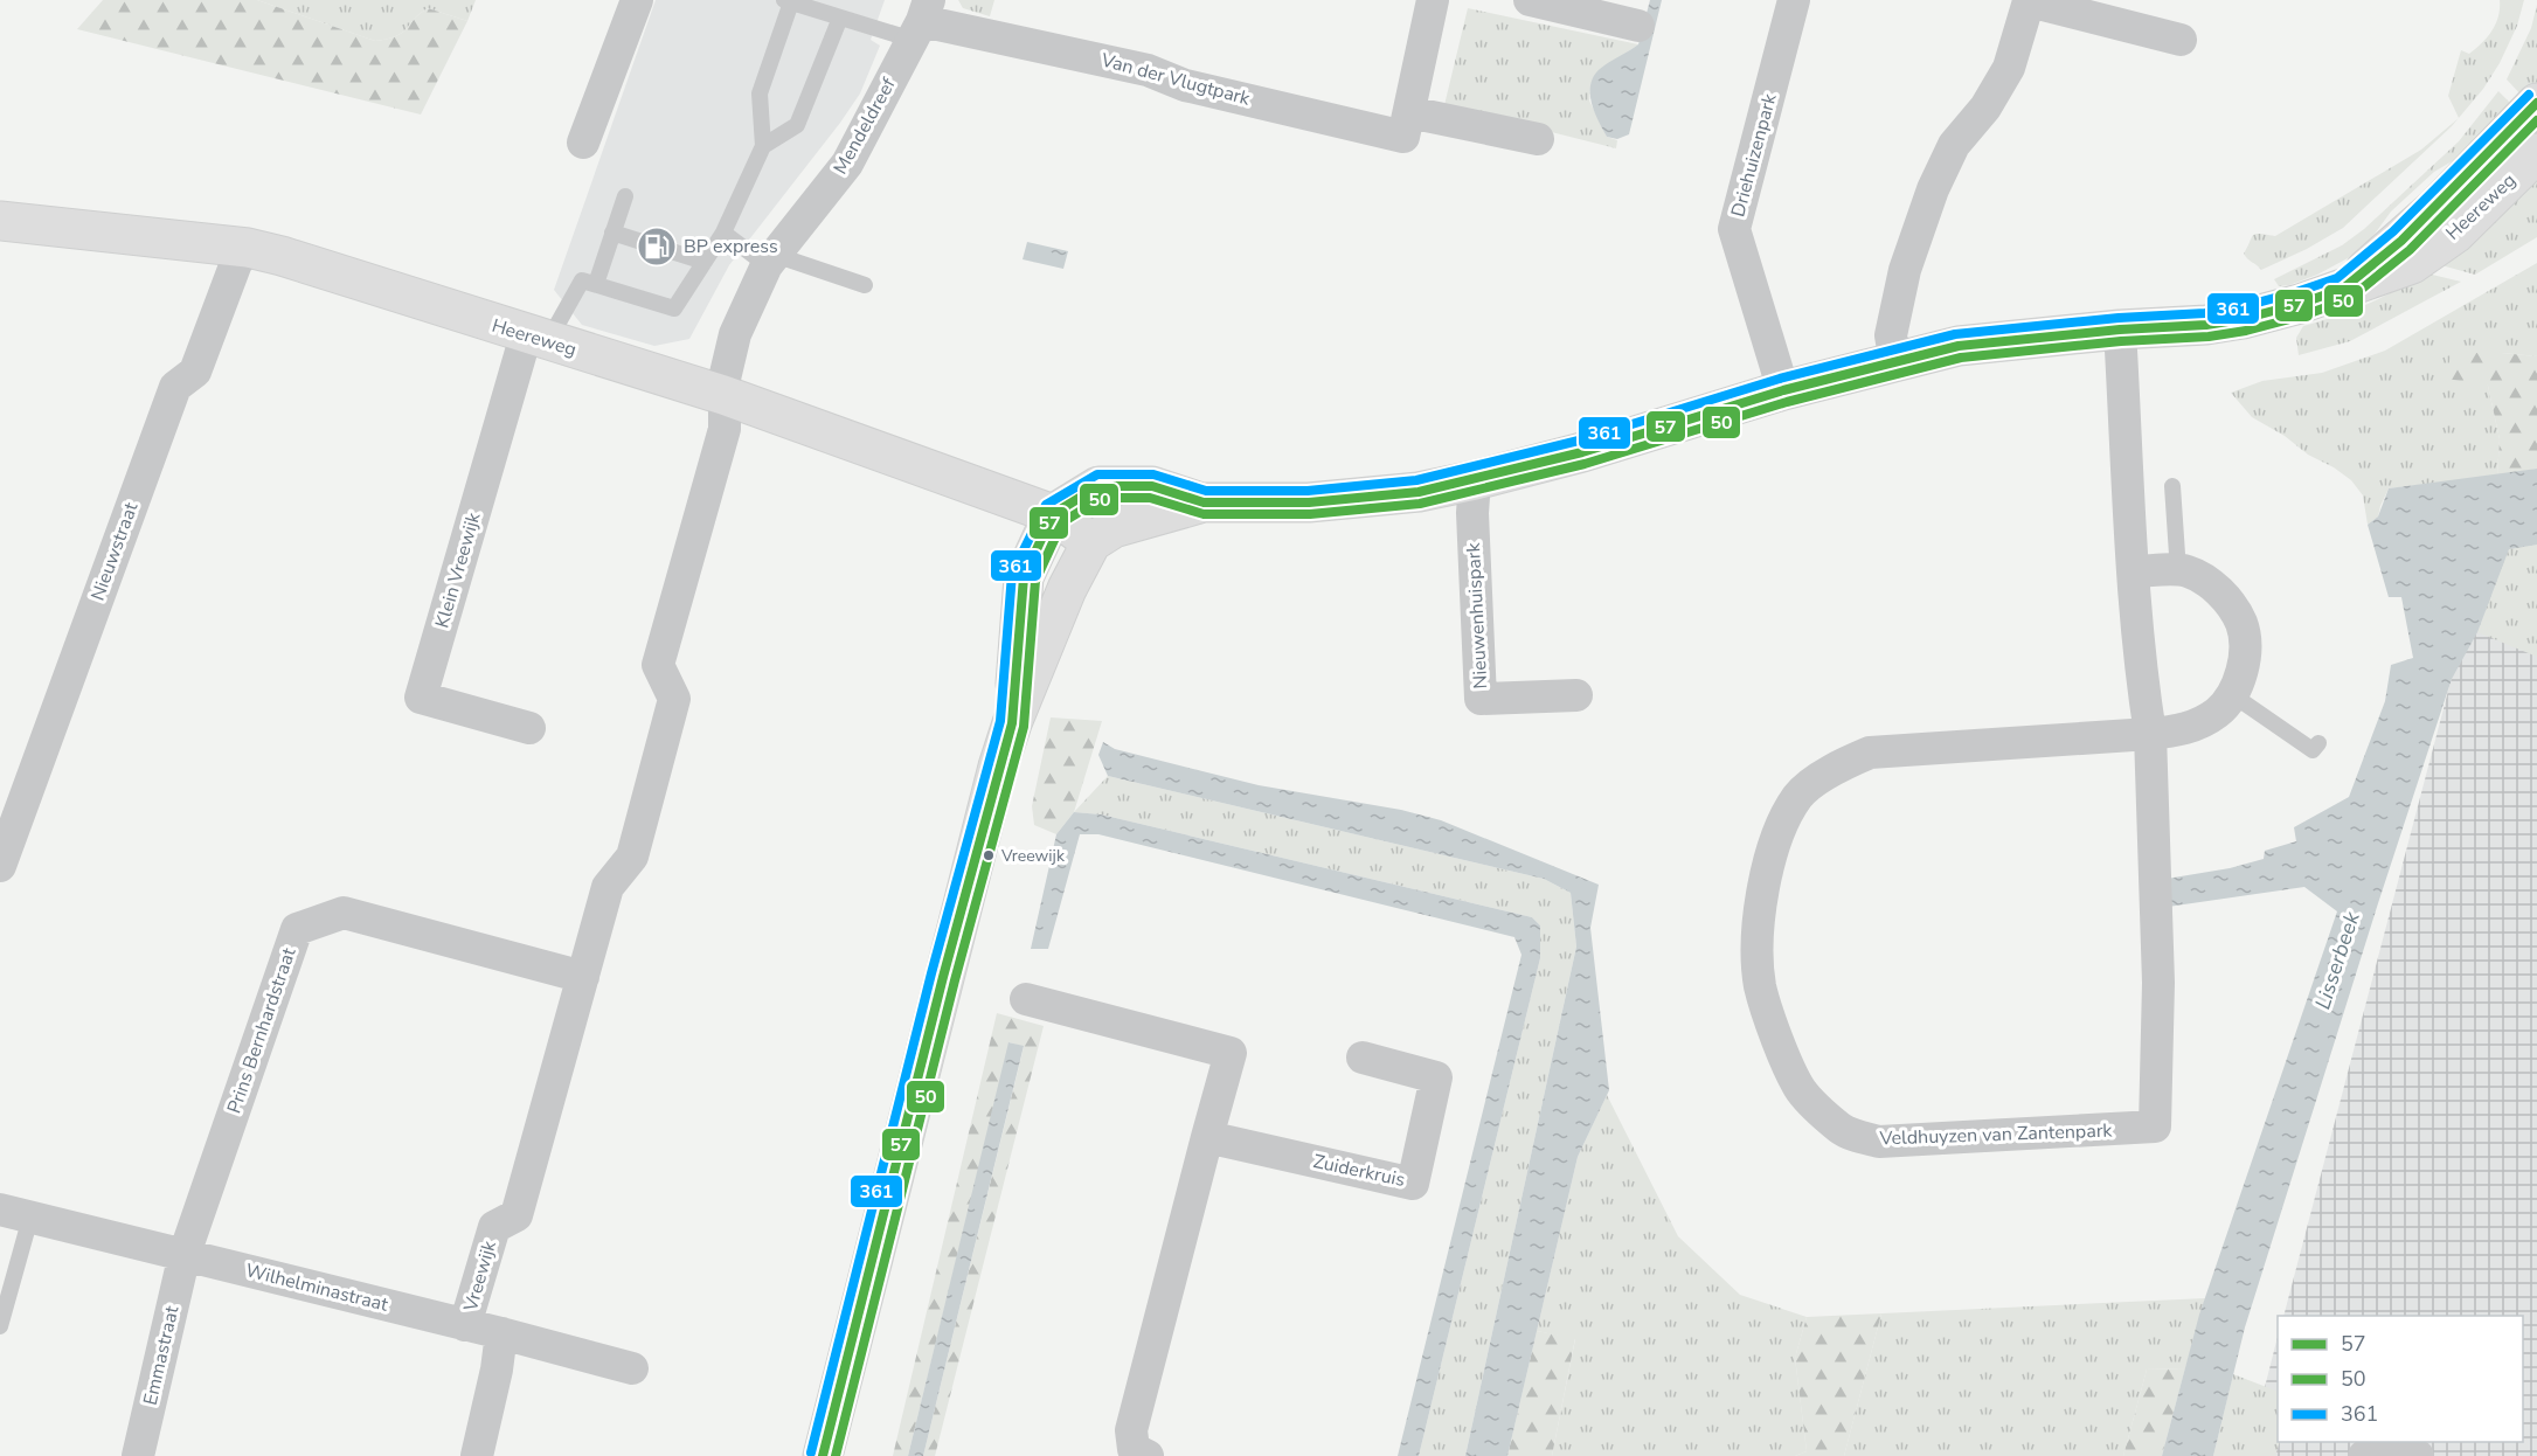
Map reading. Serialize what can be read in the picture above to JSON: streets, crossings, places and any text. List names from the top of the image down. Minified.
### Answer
{"streets":{"main road":["Heereweg"],"street":["Van der Vlugtpark","Mendeldreef","Driehuizenpark","Nieuwstraat","Klein Vreewijk","Nieuwenhuispark","Prins Bernhardstraat","Veldhuyzen van Zantenpark","Zuiderkruis","Vreewijk","Wilhelminastraat","Emmastraat"]},"crossings":[["Van der Vlugtpark","Mendeldreef"],["Mendeldreef","Heereweg"],["Mendeldreef","Vreewijk"],["Driehuizenpark","Heereweg"],["Heereweg","Nieuwstraat"],["Heereweg","Klein Vreewijk"],["Heereweg","Nieuwenhuispark"],["Heereweg","Veldhuyzen van Zantenpark"],["Heereweg","Vreewijk"],["Prins Bernhardstraat","Vreewijk"],["Prins Bernhardstraat","Wilhelminastraat"],["Prins Bernhardstraat","Emmastraat"],["Vreewijk","Wilhelminastraat"],["Wilhelminastraat","Emmastraat"]],"water":["Lisserbeek"],"places":{"fuel station":["BP express"],"other":["Vreewijk"]},"lines":["transit line 361","transit line 57","transit line 50"],"legend":["57","50","361"]}
